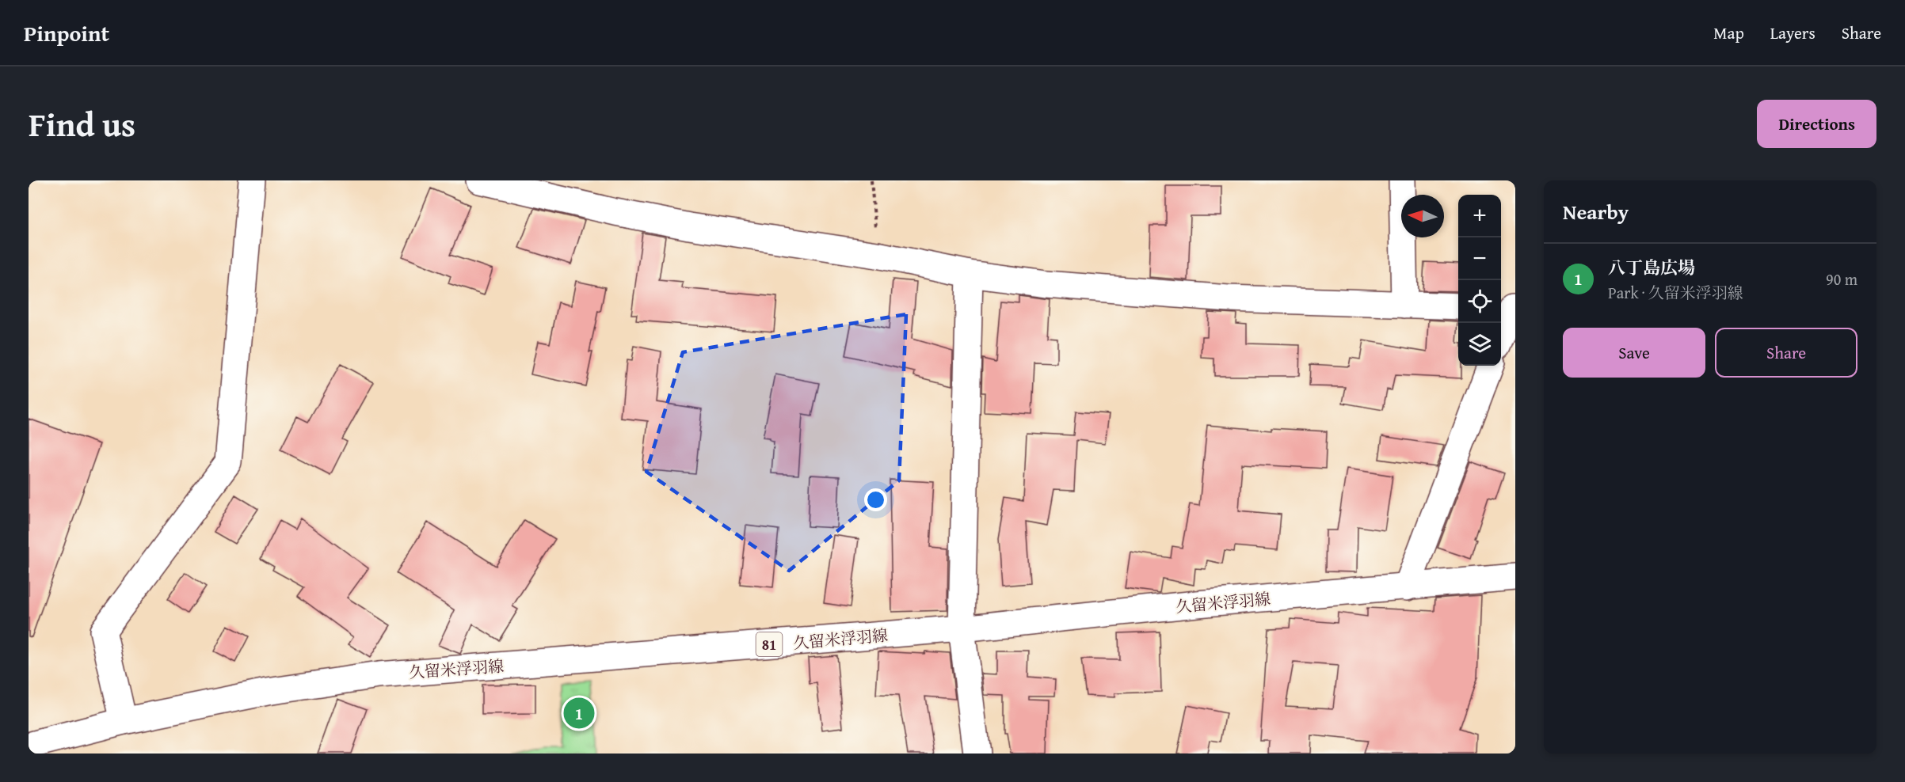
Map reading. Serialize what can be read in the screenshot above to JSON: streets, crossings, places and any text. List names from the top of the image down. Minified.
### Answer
{"streets":{"street":["久留米浮羽線","81"]},"north":"left","page":{"header":"Pinpoint","nav":["Map","Layers","Share"],"title":"Find us","buttons":["Directions",["Save","Share"]],"heading":"Nearby","map_buttons":["+","−"],"list":[{"mark":"1","name":"八丁島広場","note":"Park · 久留米浮羽線","value":"90 m"}],"pins":"1"}}
